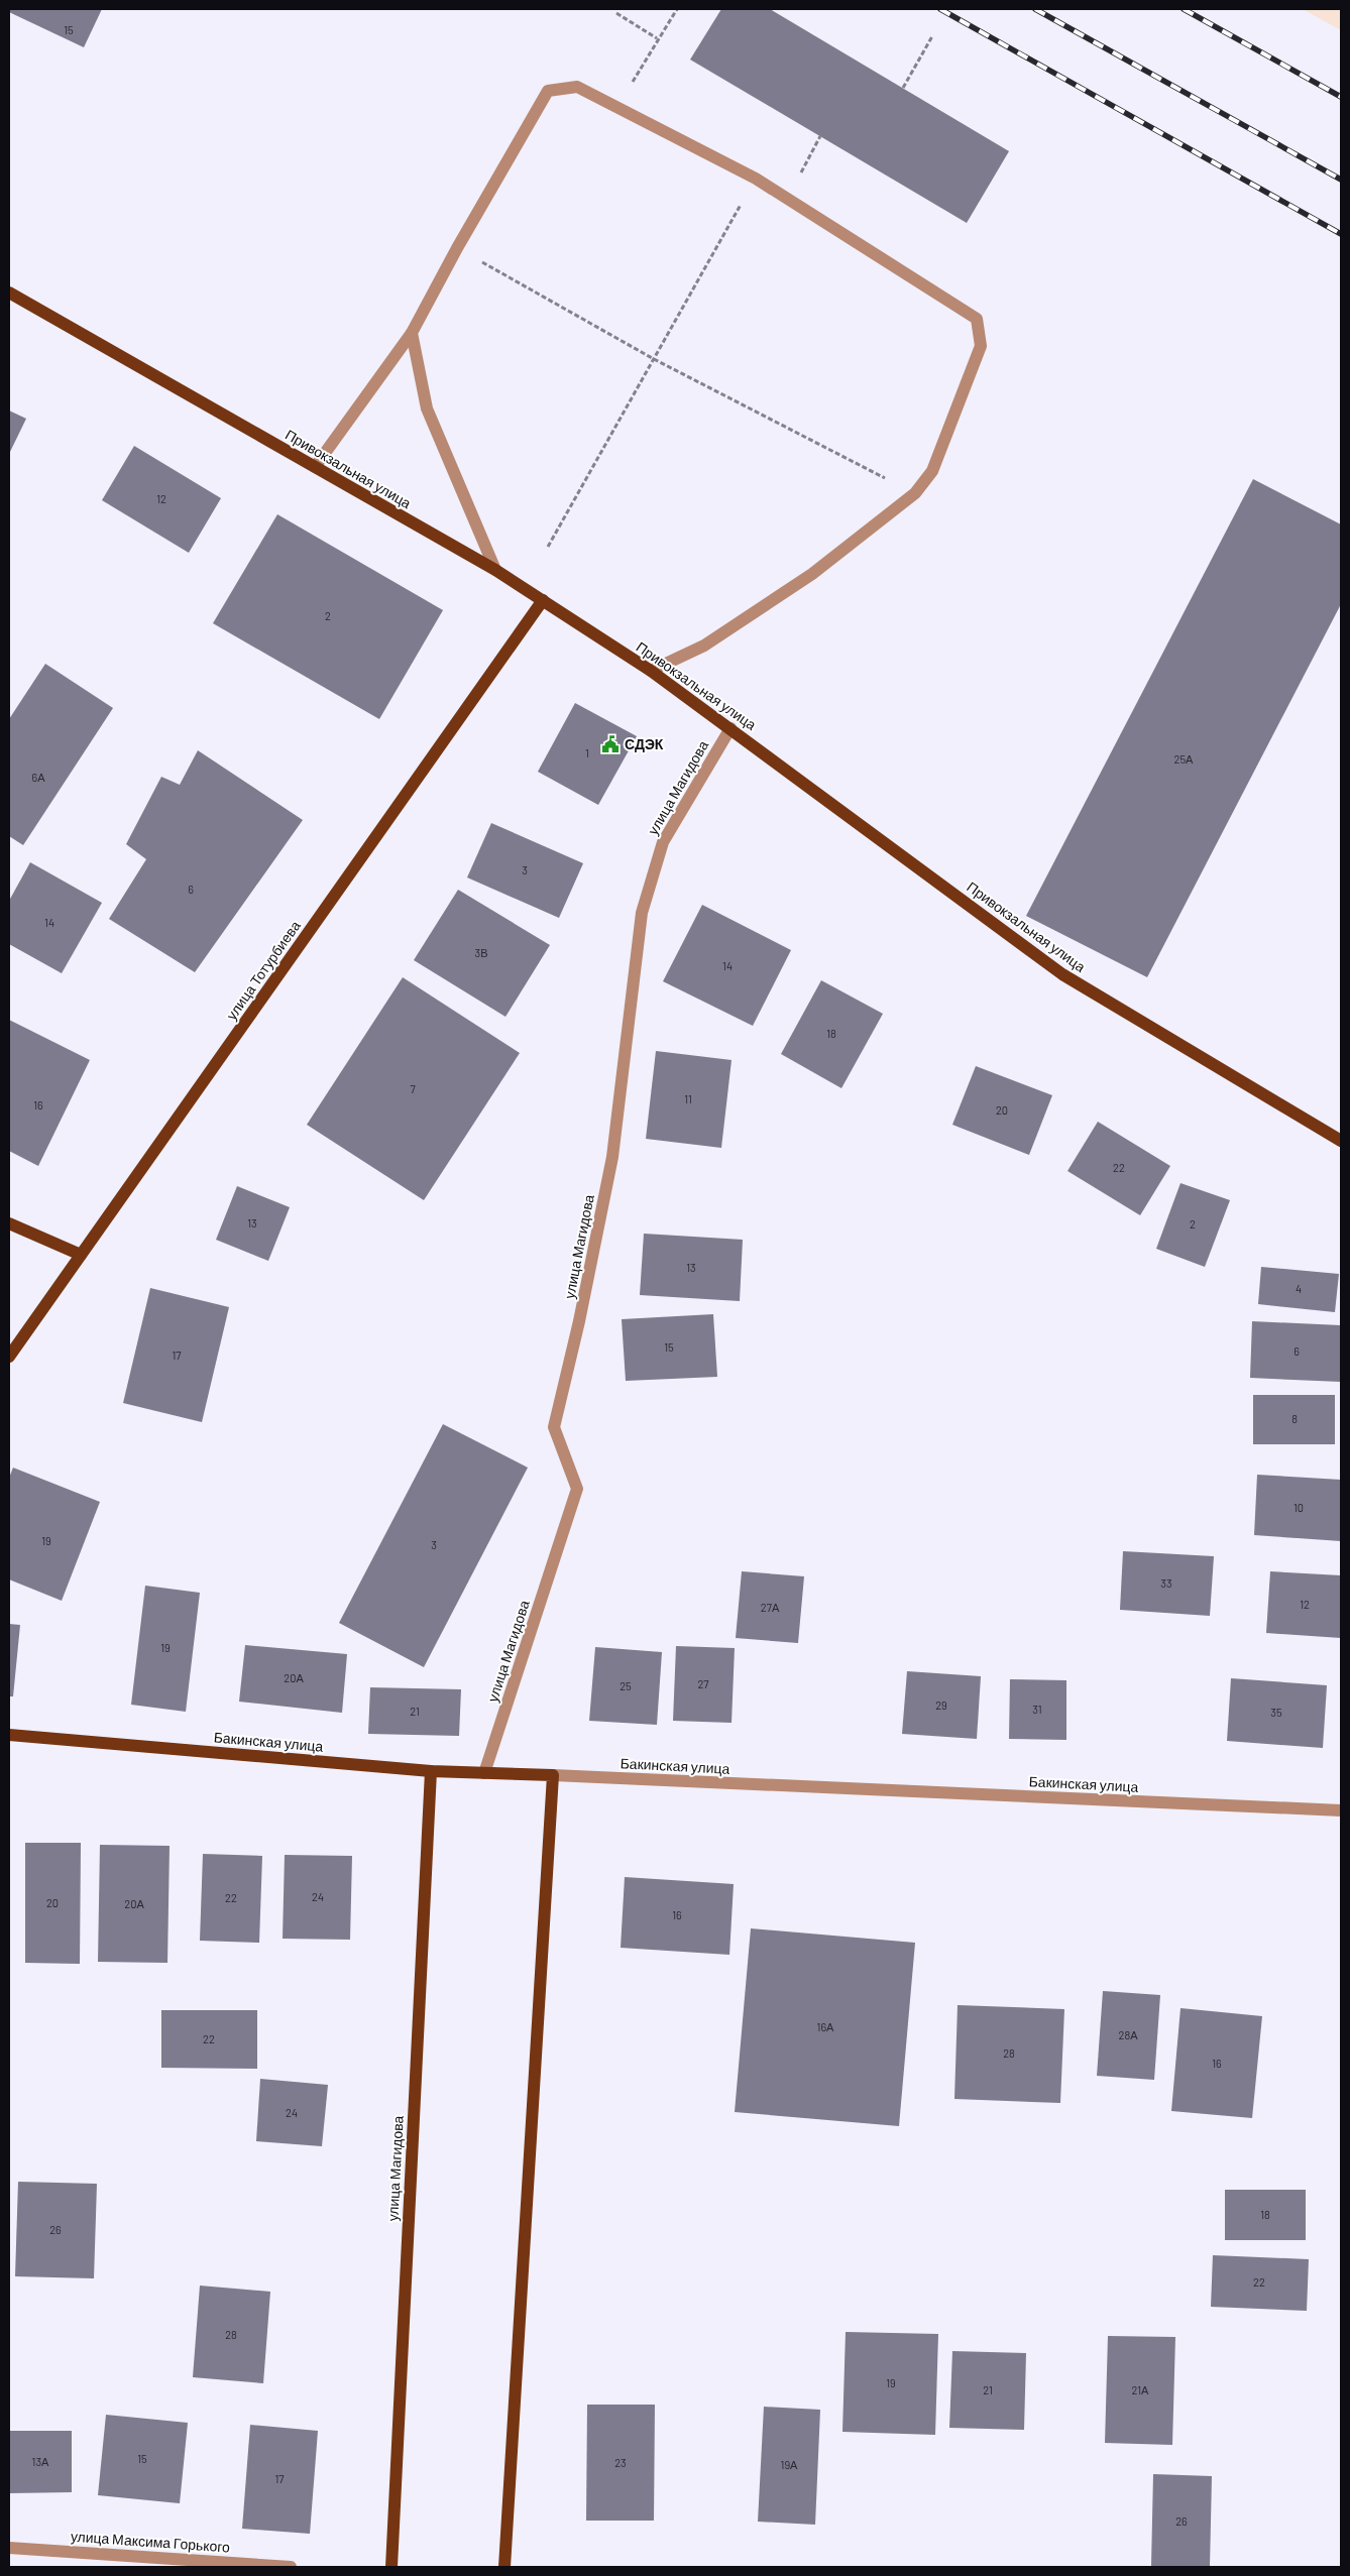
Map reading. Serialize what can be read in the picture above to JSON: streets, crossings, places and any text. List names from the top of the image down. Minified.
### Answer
{"streets":{"main road":["Привокзальная улица","улица Магидова","улица Тотурбиева","Бакинская улица"],"street":["улица Максима Горького"]},"crossings":[["Привокзальная улица","улица Магидова"],["Привокзальная улица","улица Тотурбиева"],["улица Магидова","Бакинская улица"]],"places":{"public building":["СДЭК"]},"house_numbers":["15","12","2","1","25А","6А","3","6","14","3В","14","18","7","11","16","20","22","13","2","13","4","15","6","17","8","10","19","3","33","12","27А","19","20А","27","25","29","31","21","35","24","22","20","20А","16","16А","28А","22","28","16","24","18","26","22","28","19","21","21А","15","13А","23","19А","17","26"]}
